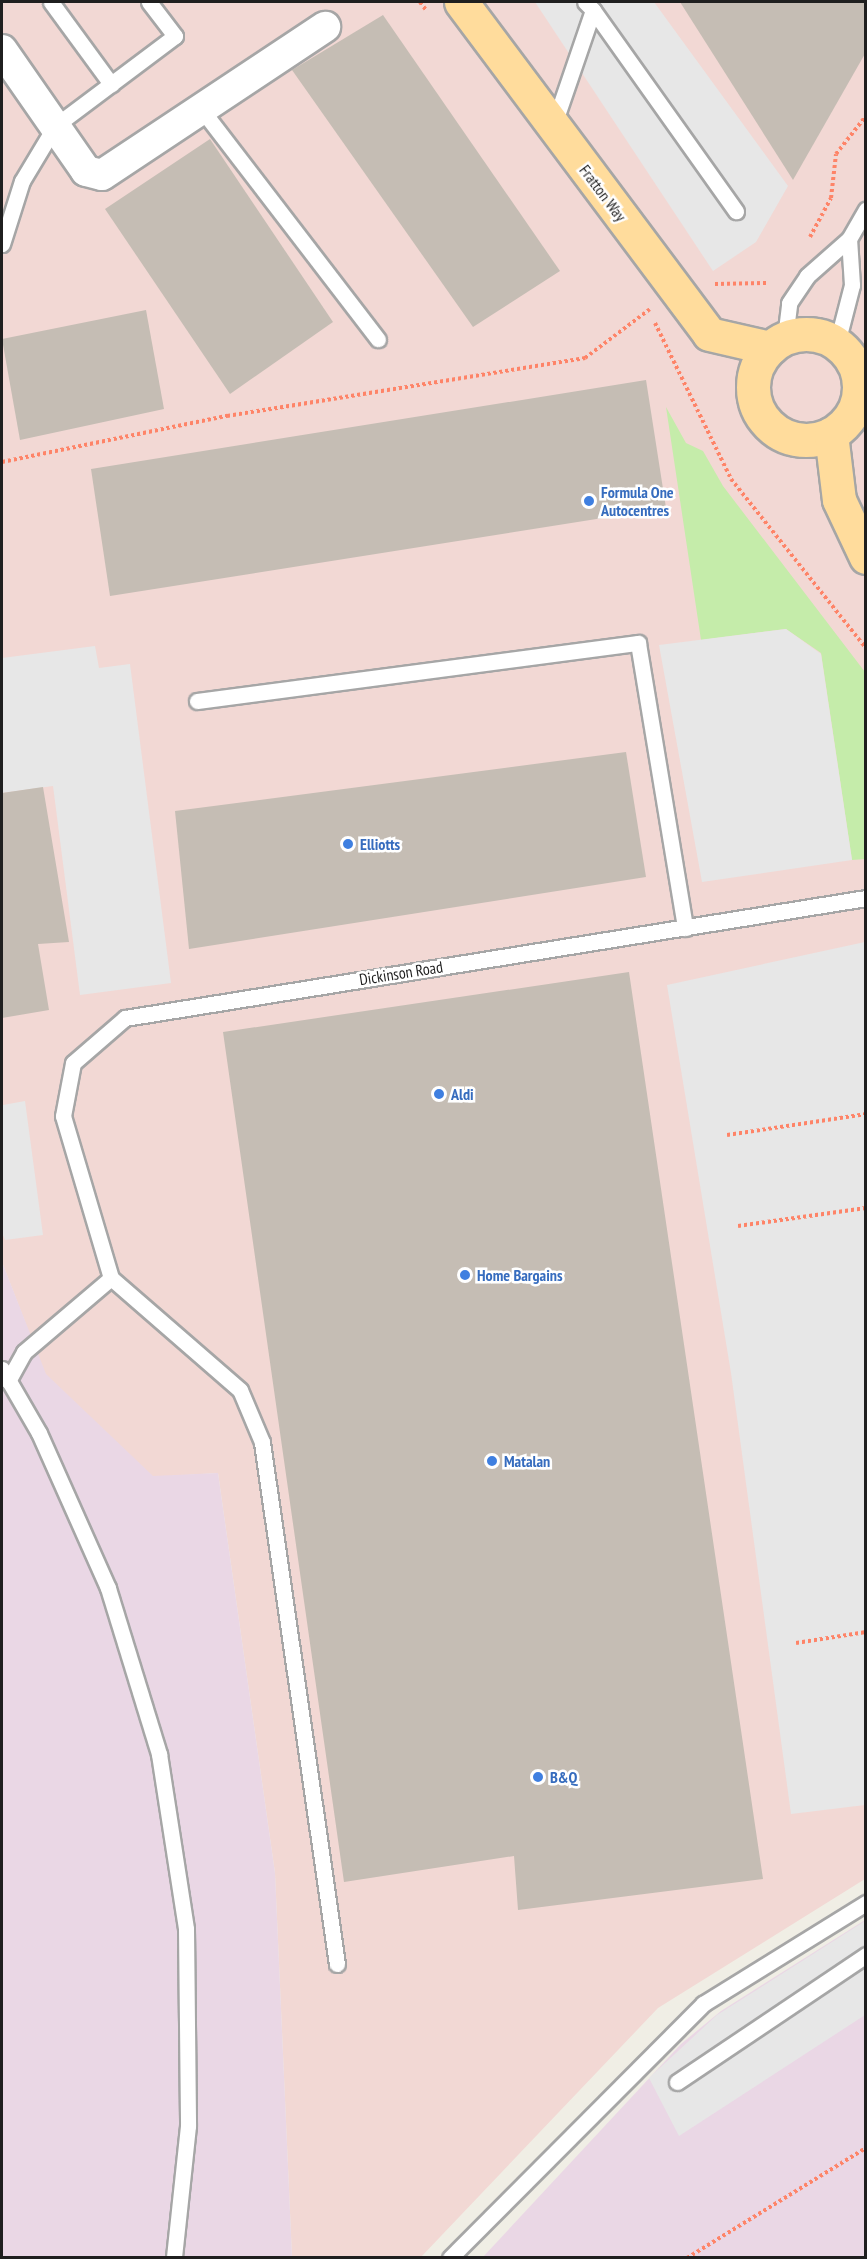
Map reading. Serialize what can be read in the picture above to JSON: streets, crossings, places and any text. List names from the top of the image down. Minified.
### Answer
{"streets":{"main road":["Fratton Way"],"lane":["Dickinson Road"]},"places":["Formula One Autocentres","Elliotts","Aldi","Home Bargains","Matalan","B&Q"]}
